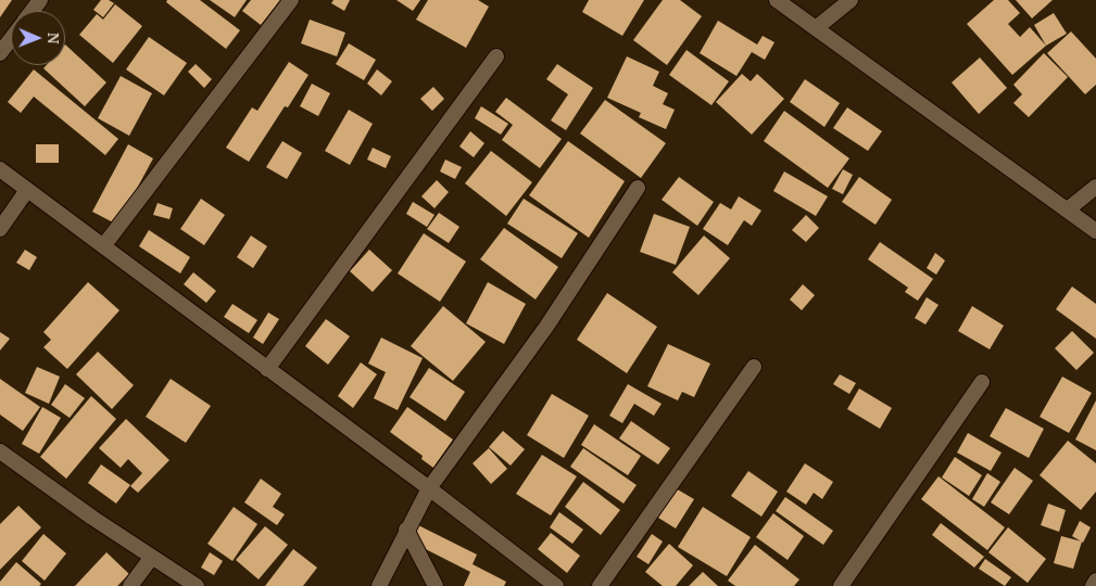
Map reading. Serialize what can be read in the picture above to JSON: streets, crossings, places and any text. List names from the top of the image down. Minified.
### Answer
{"north":"right"}
